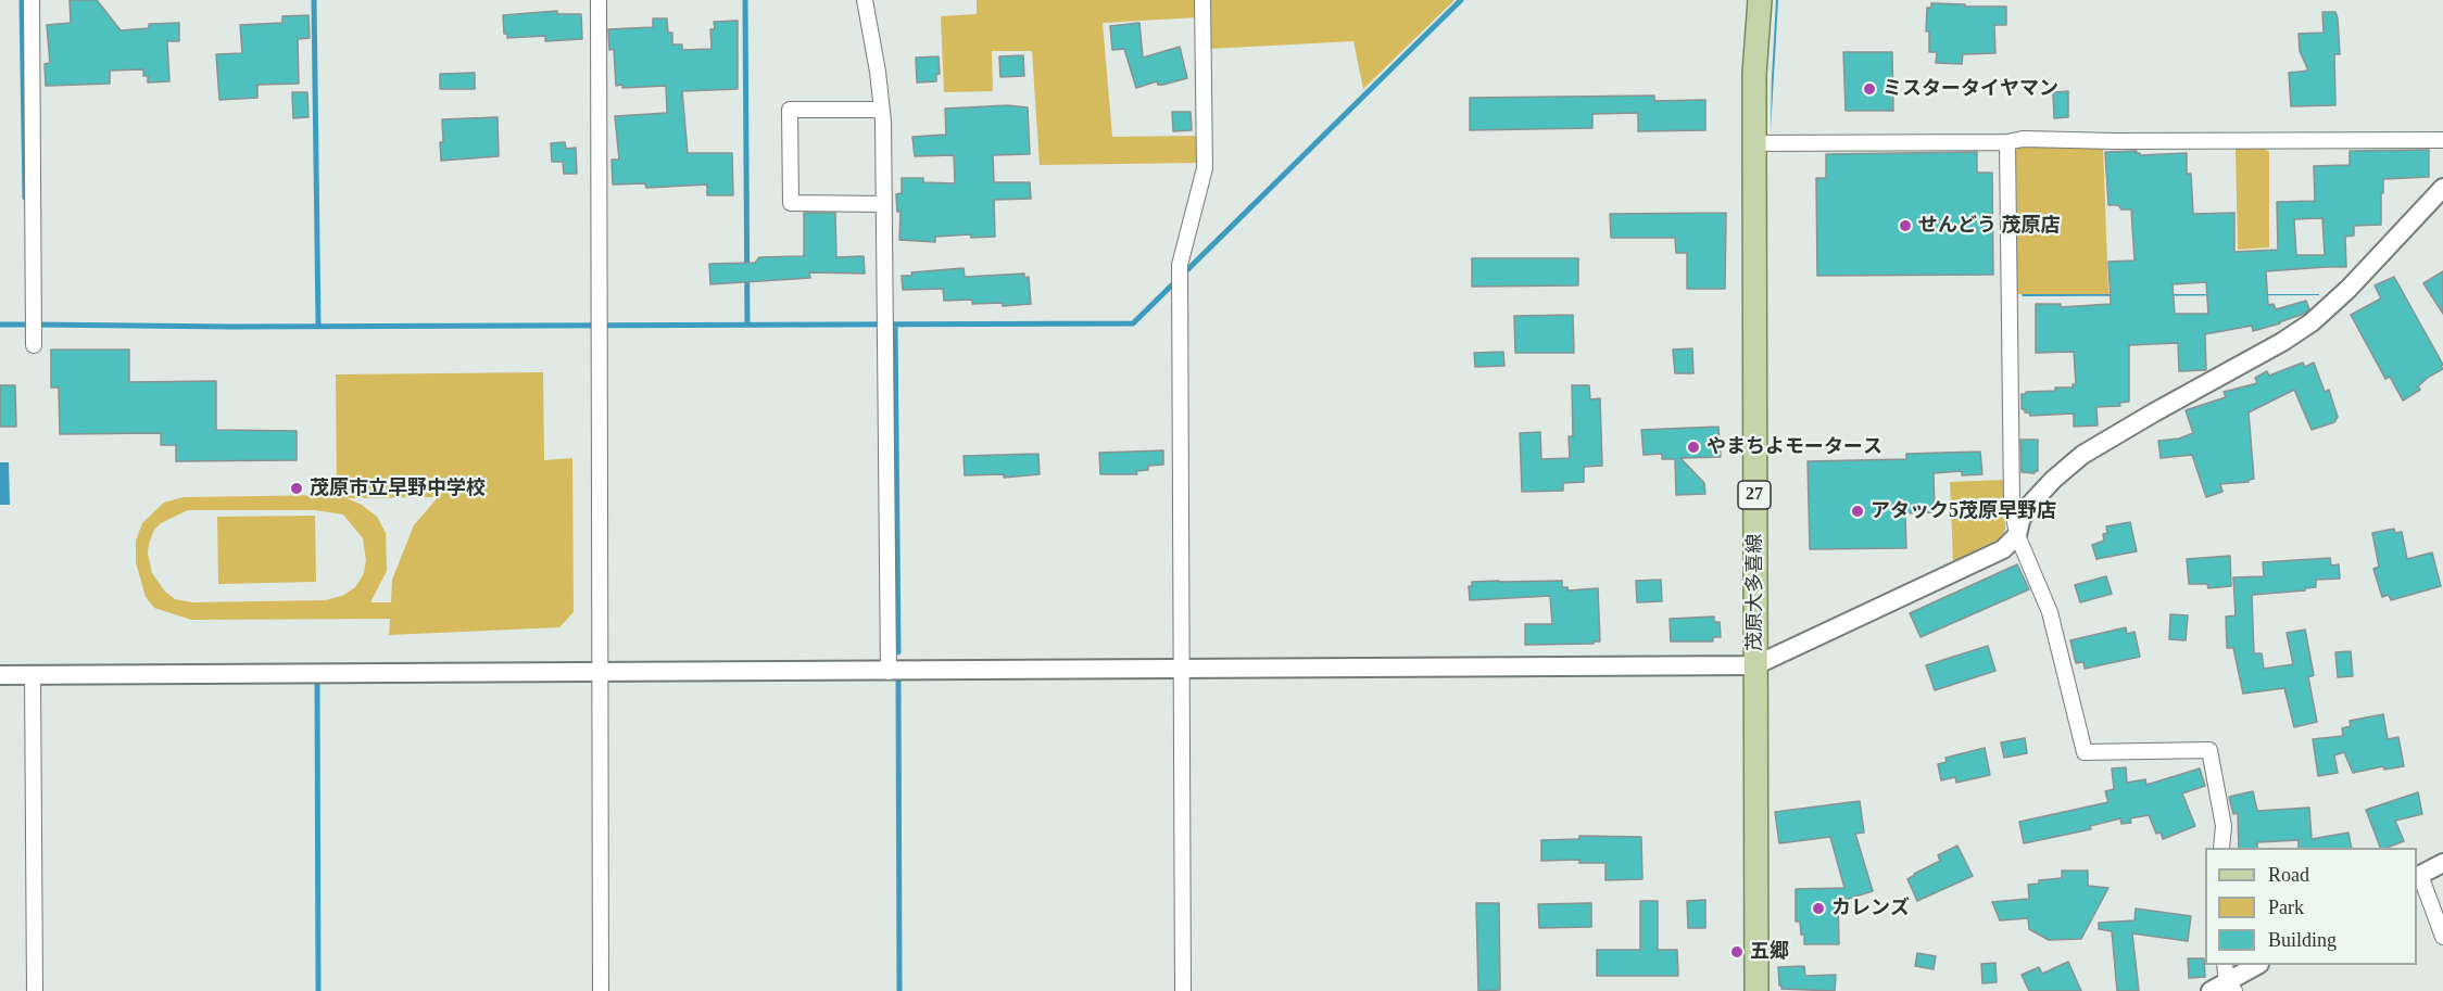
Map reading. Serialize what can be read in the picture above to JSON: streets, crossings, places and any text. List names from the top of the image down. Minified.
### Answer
{"streets":{"main road":["27","茂原大多喜線"]},"places":["ミスタータイヤマン","せんどう 茂原店","やまちよモータース","茂原市立早野中学校","アタック5茂原早野店","カレンズ","五郷"],"legend":["Road","Park","Building"]}
